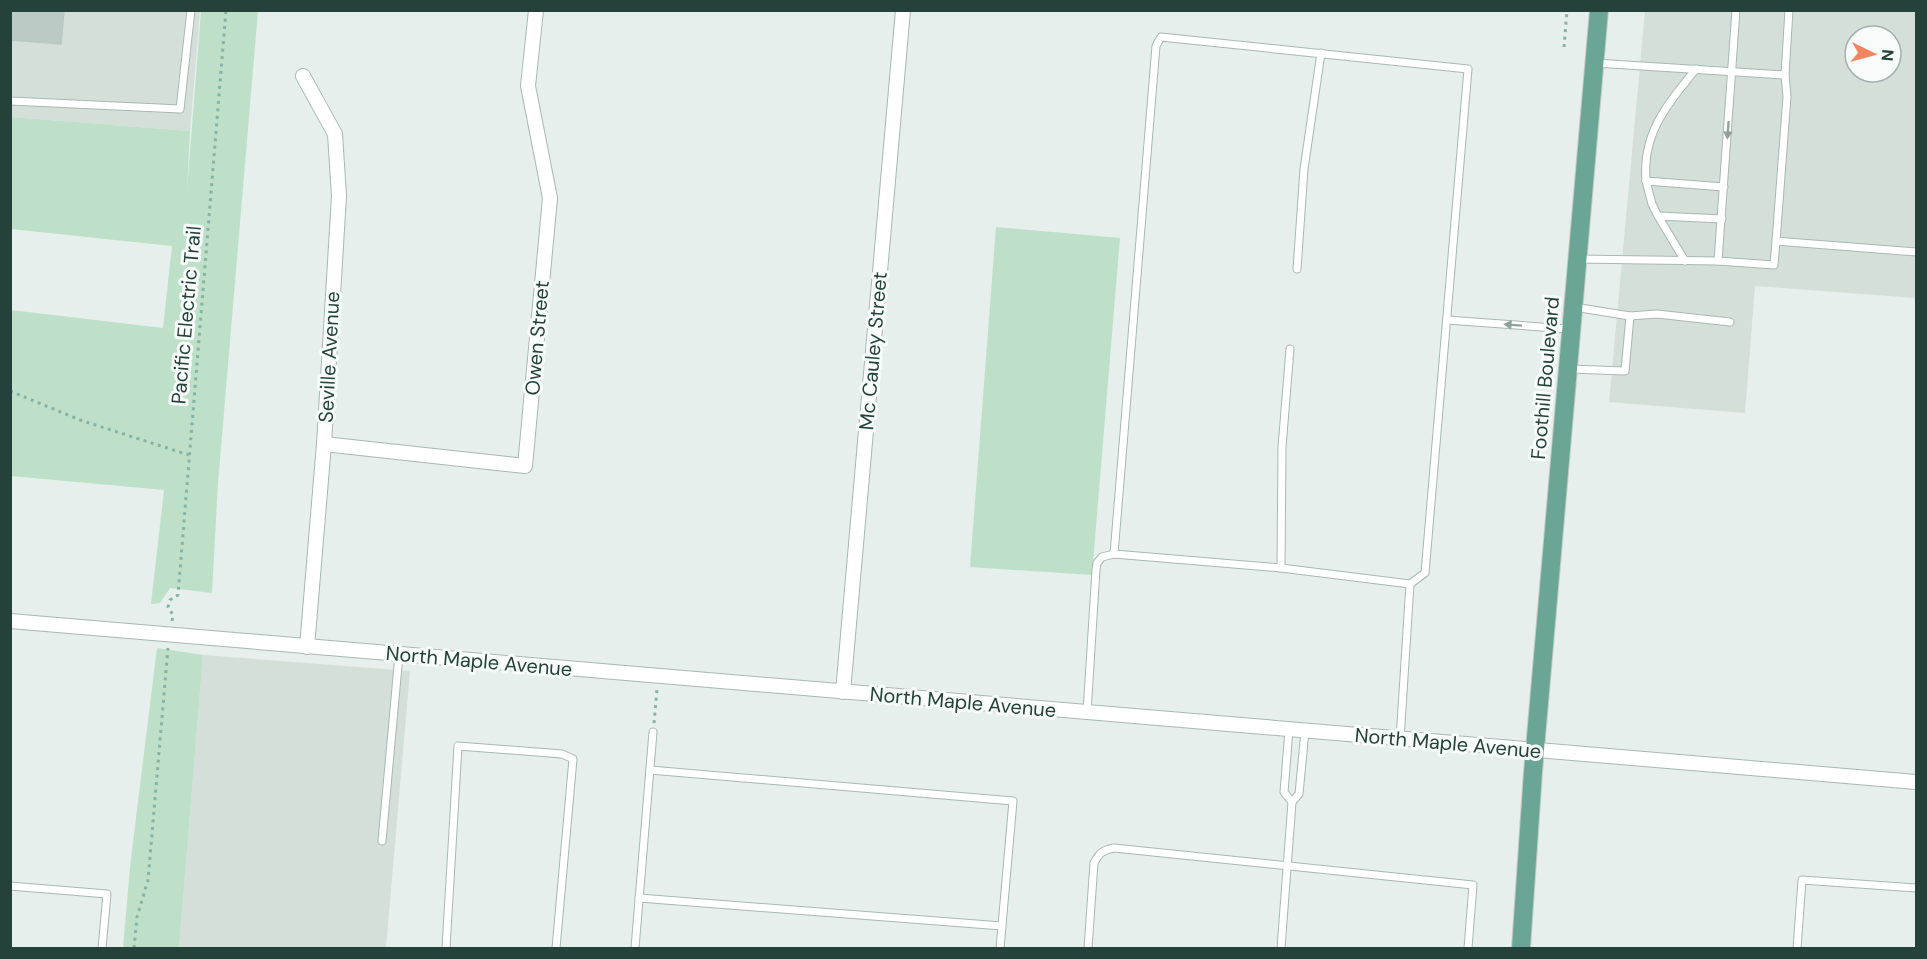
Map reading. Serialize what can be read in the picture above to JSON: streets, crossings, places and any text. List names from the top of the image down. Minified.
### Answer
{"streets":{"main road":["Foothill Boulevard"],"street":["Owen Street","Mc Cauley Street","Seville Avenue","North Maple Avenue"],"path":["Pacific Electric Trail"]},"crossings":[["Owen Street","Seville Avenue"],["Mc Cauley Street","North Maple Avenue"],["Seville Avenue","North Maple Avenue"],["Foothill Boulevard","North Maple Avenue"]],"north":"right"}
